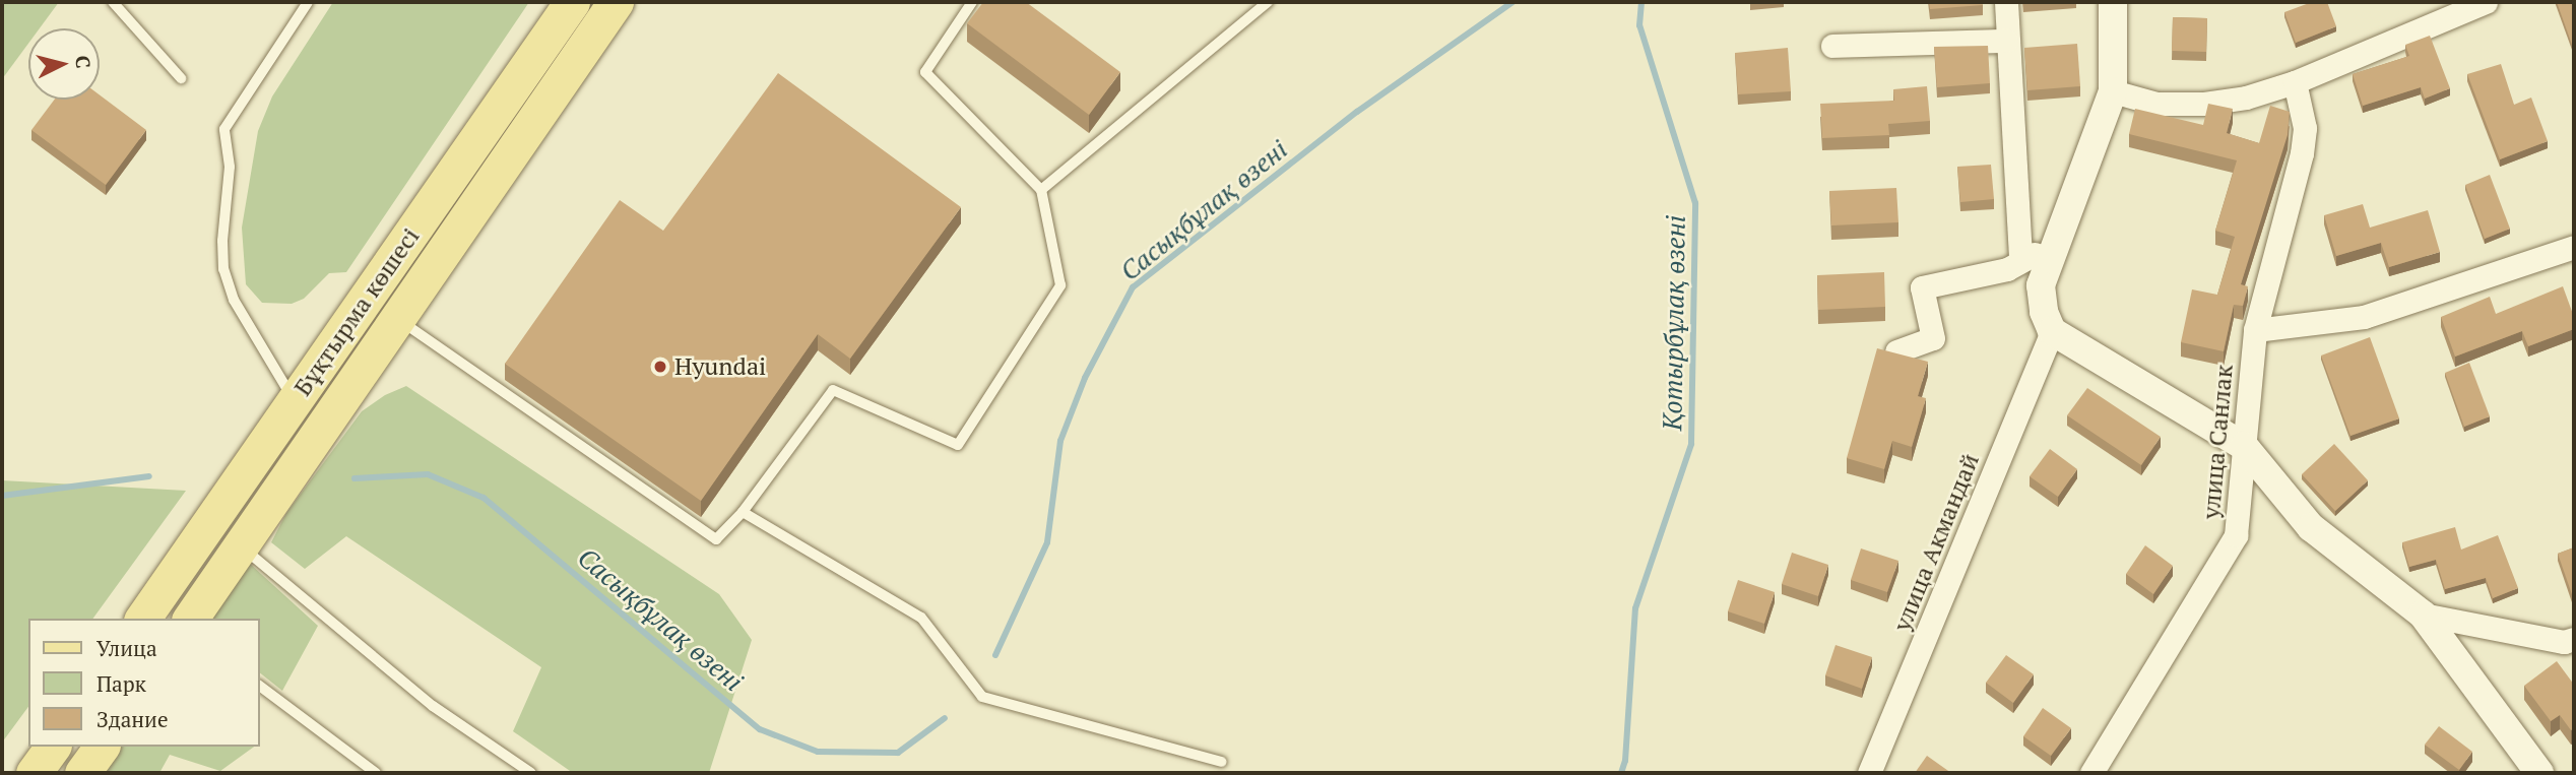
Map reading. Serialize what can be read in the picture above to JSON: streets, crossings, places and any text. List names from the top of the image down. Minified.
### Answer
{"streets":{"main road":["Бұқтырма көшесі"],"street":["улица Санлак","улица Акмандай"]},"water":["Сасықбұлақ өзені","Қотырбұлақ өзені"],"places":["Hyundai"],"legend":["Улица","Парк","Здание"],"north":"right"}
